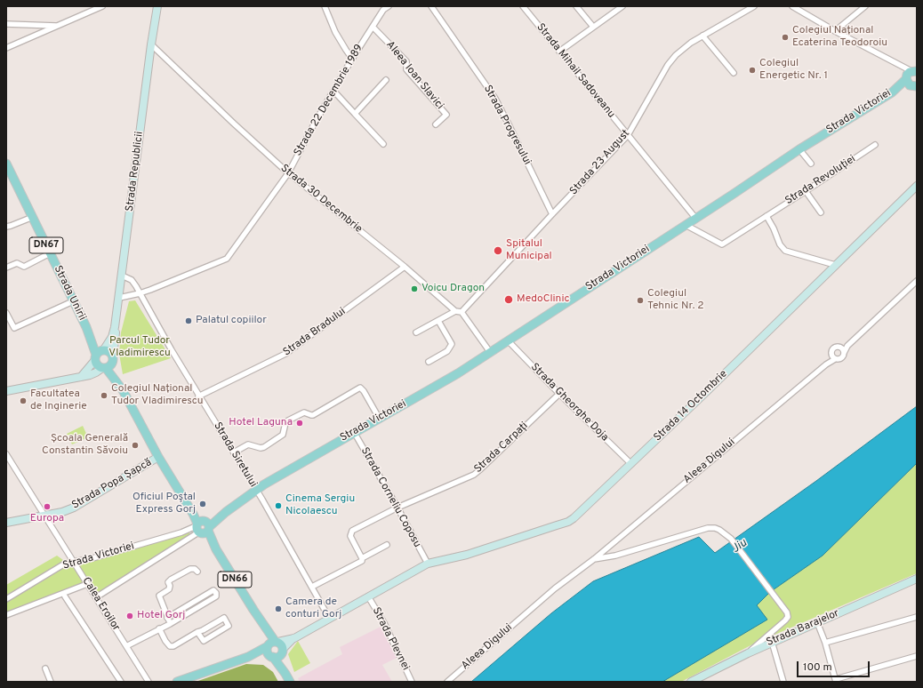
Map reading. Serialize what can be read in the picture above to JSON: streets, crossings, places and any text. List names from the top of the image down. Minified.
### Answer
{"streets":{"main road":["Strada Victoriei","DN67","Strada Unirii","DN66"],"street":["Strada Mihail Sadoveanu","Aleea Ioan Slavici","Strada 22 Decembrie 1989","Strada Progresului","Strada 23 August","Strada Republicii","Strada Revoluției","Strada 30 Decembrie","Strada Bradului","Strada Gheorghe Doja","Strada 14 Octombrie","Strada Carpați","Strada Siretului","Aleea Digului","Strada Popa Șapcă","Strada Corneliu Coposu","Calea Eroilor","Strada Barajelor","Strada Plevnei"]},"crossings":[["Strada Mihail Sadoveanu","Strada Victoriei"],["Strada Mihail Sadoveanu","Strada 23 August"],["Aleea Ioan Slavici","Strada 22 Decembrie 1989"],["Strada 22 Decembrie 1989","Strada Republicii"],["Strada 22 Decembrie 1989","Strada 30 Decembrie"],["Strada 22 Decembrie 1989","Strada Siretului"],["Strada Victoriei","Strada Revoluției"],["Strada Victoriei","Strada Unirii"],["Strada Victoriei","Strada Gheorghe Doja"],["Strada Victoriei","Strada Siretului"],["Strada Victoriei","Strada Corneliu Coposu"],["Strada Victoriei","Calea Eroilor"],["Strada Progresului","Strada 23 August"],["Strada 23 August","Strada 30 Decembrie"],["Strada Republicii","Strada 30 Decembrie"],["Strada Republicii","Strada Unirii"],["Strada 30 Decembrie","Strada Bradului"],["Strada Unirii","Strada Popa Șapcă"],["Strada Bradului","Strada Siretului"],["Strada Gheorghe Doja","Strada 14 Octombrie"],["Strada Gheorghe Doja","Strada Carpați"],["Strada 14 Octombrie","Strada Siretului"],["Strada 14 Octombrie","Strada Corneliu Coposu"],["Strada 14 Octombrie","Strada Plevnei"],["Strada Carpați","Strada Corneliu Coposu"],["Aleea Digului","Strada Barajelor"],["Strada Popa Șapcă","Calea Eroilor"]],"water":["Jiu"],"parks":["Parcul Tudor Vladimirescu"],"places":["Colegiul Național Ecaterina Teodoroiu","Colegiul Energetic Nr. 1","Spitalul Municipal","Voicu Dragon","MedoClinic","Colegiul Tehnic Nr. 2","Palatul copiilor","Colegiul Național Tudor Vladimirescu","Facultatea de Inginerie","Hotel Laguna","Școala Generală Constantin Săvoiu","Oficiul Poştal Express Gorj","Cinema Sergiu Nicolaescu","Europa","Camera de conturi Gorj","Hotel Gorj"],"scale_bar":"100 m"}
